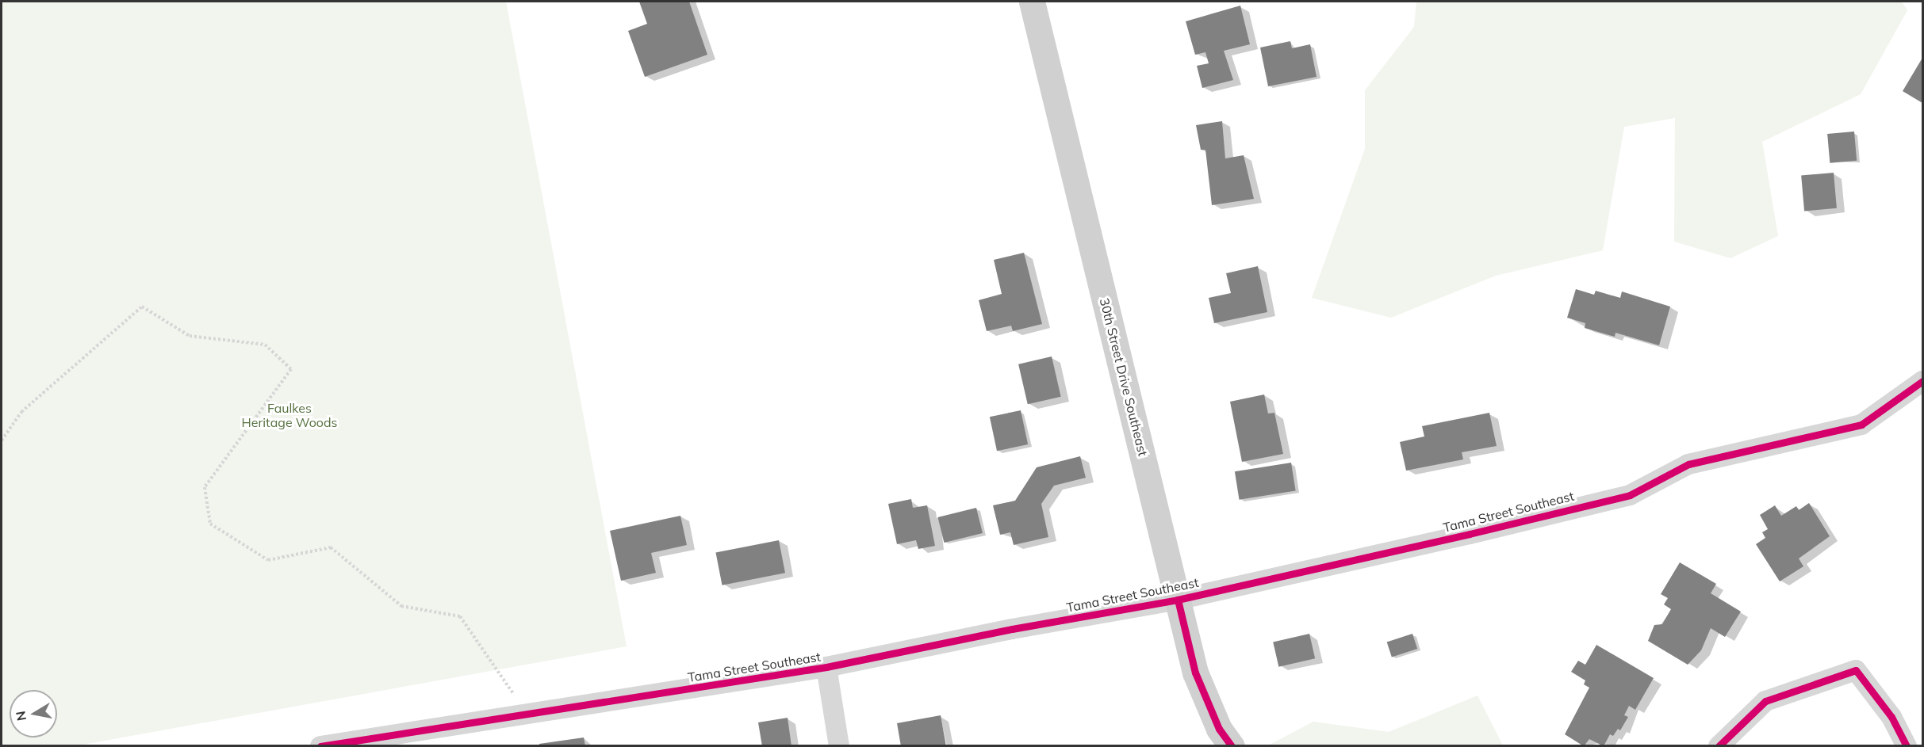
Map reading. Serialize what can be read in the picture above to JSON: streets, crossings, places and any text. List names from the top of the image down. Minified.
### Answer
{"streets":{"main road":["30th Street Drive Southeast"],"street":["Tama Street Southeast"]},"crossings":[["30th Street Drive Southeast","Tama Street Southeast"]],"parks":["Faulkes Heritage Woods"],"north":"left"}
